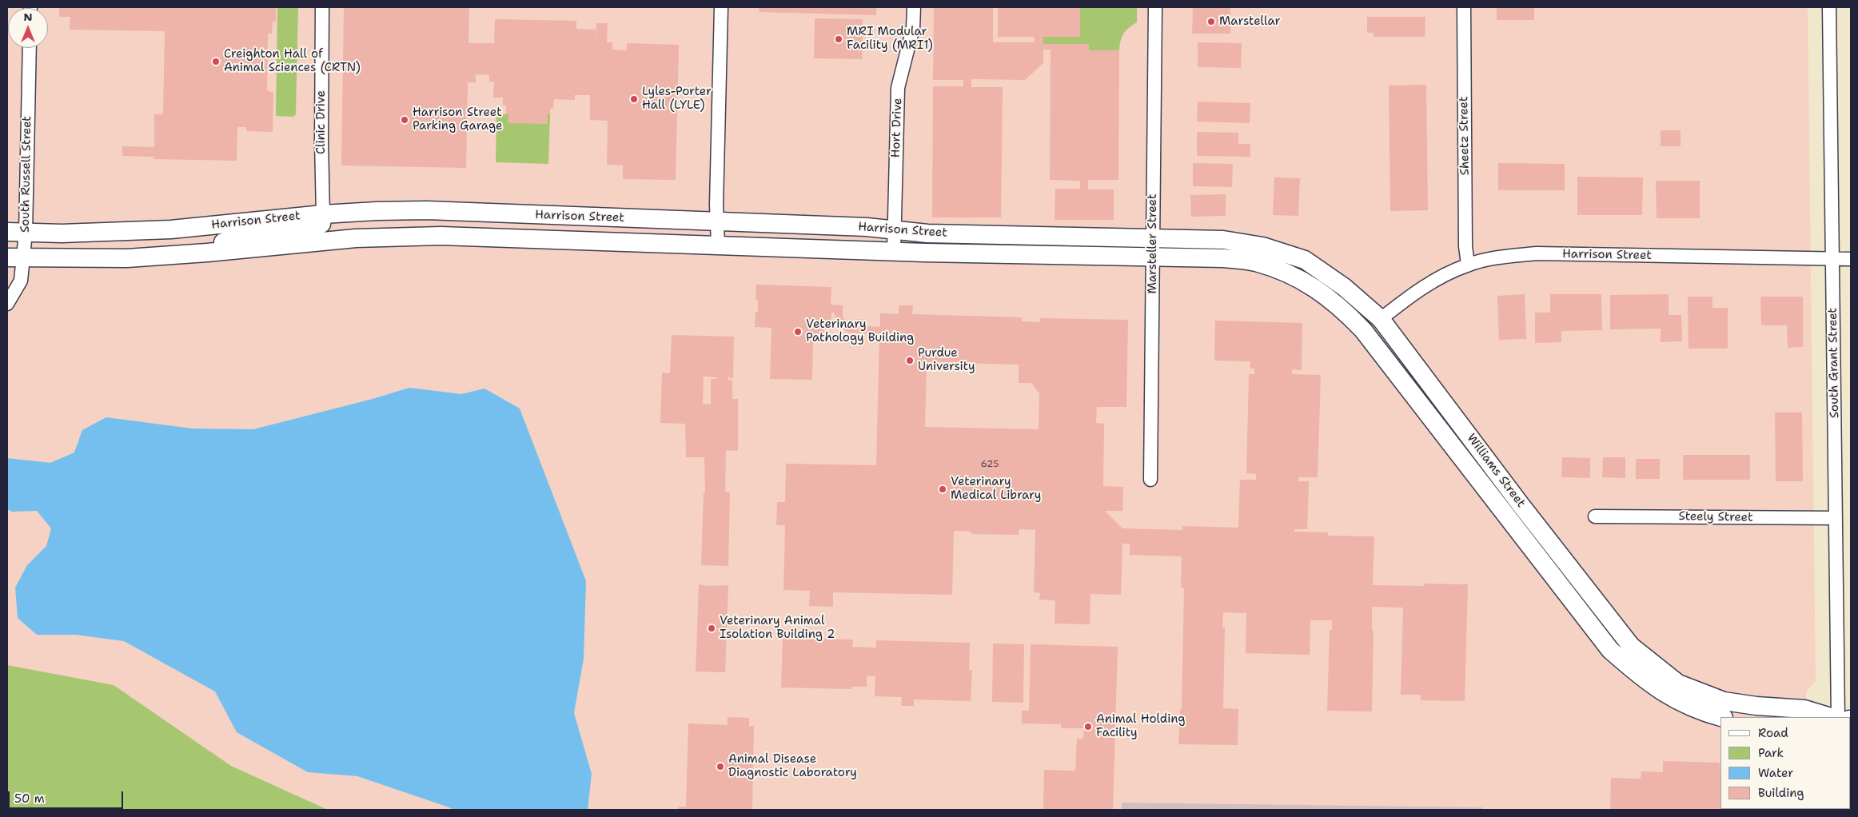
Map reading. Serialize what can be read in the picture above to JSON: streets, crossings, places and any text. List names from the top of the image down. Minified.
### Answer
{"streets":{"main road":["Harrison Street","Williams Street"],"street":["Clinic Drive","Hort Drive","Sheetz Street","South Russell Street","Marsteller Street","South Grant Street","Steely Street"]},"crossings":[["Clinic Drive","Harrison Street"],["Hort Drive","Harrison Street"],["Sheetz Street","Harrison Street"],["South Russell Street","Harrison Street"],["Harrison Street","Marsteller Street"],["Harrison Street","South Grant Street"],["Harrison Street","Williams Street"],["Marsteller Street","Williams Street"],["South Grant Street","Steely Street"]],"places":["Marstellar","MRI Modular Facility (MRI1)","Creighton Hall of Animal Sciences (CRTN)","Lyles-Porter Hall (LYLE)","Harrison Street Parking Garage","Veterinary Pathology Building","Purdue University","Veterinary Medical Library","Veterinary Animal Isolation Building 2","Animal Holding Facility","Animal Disease Diagnostic Laboratory"],"house_numbers":["625"],"legend":["Road","Park","Water","Building"],"scale_bar":"50 m","north":"top"}
